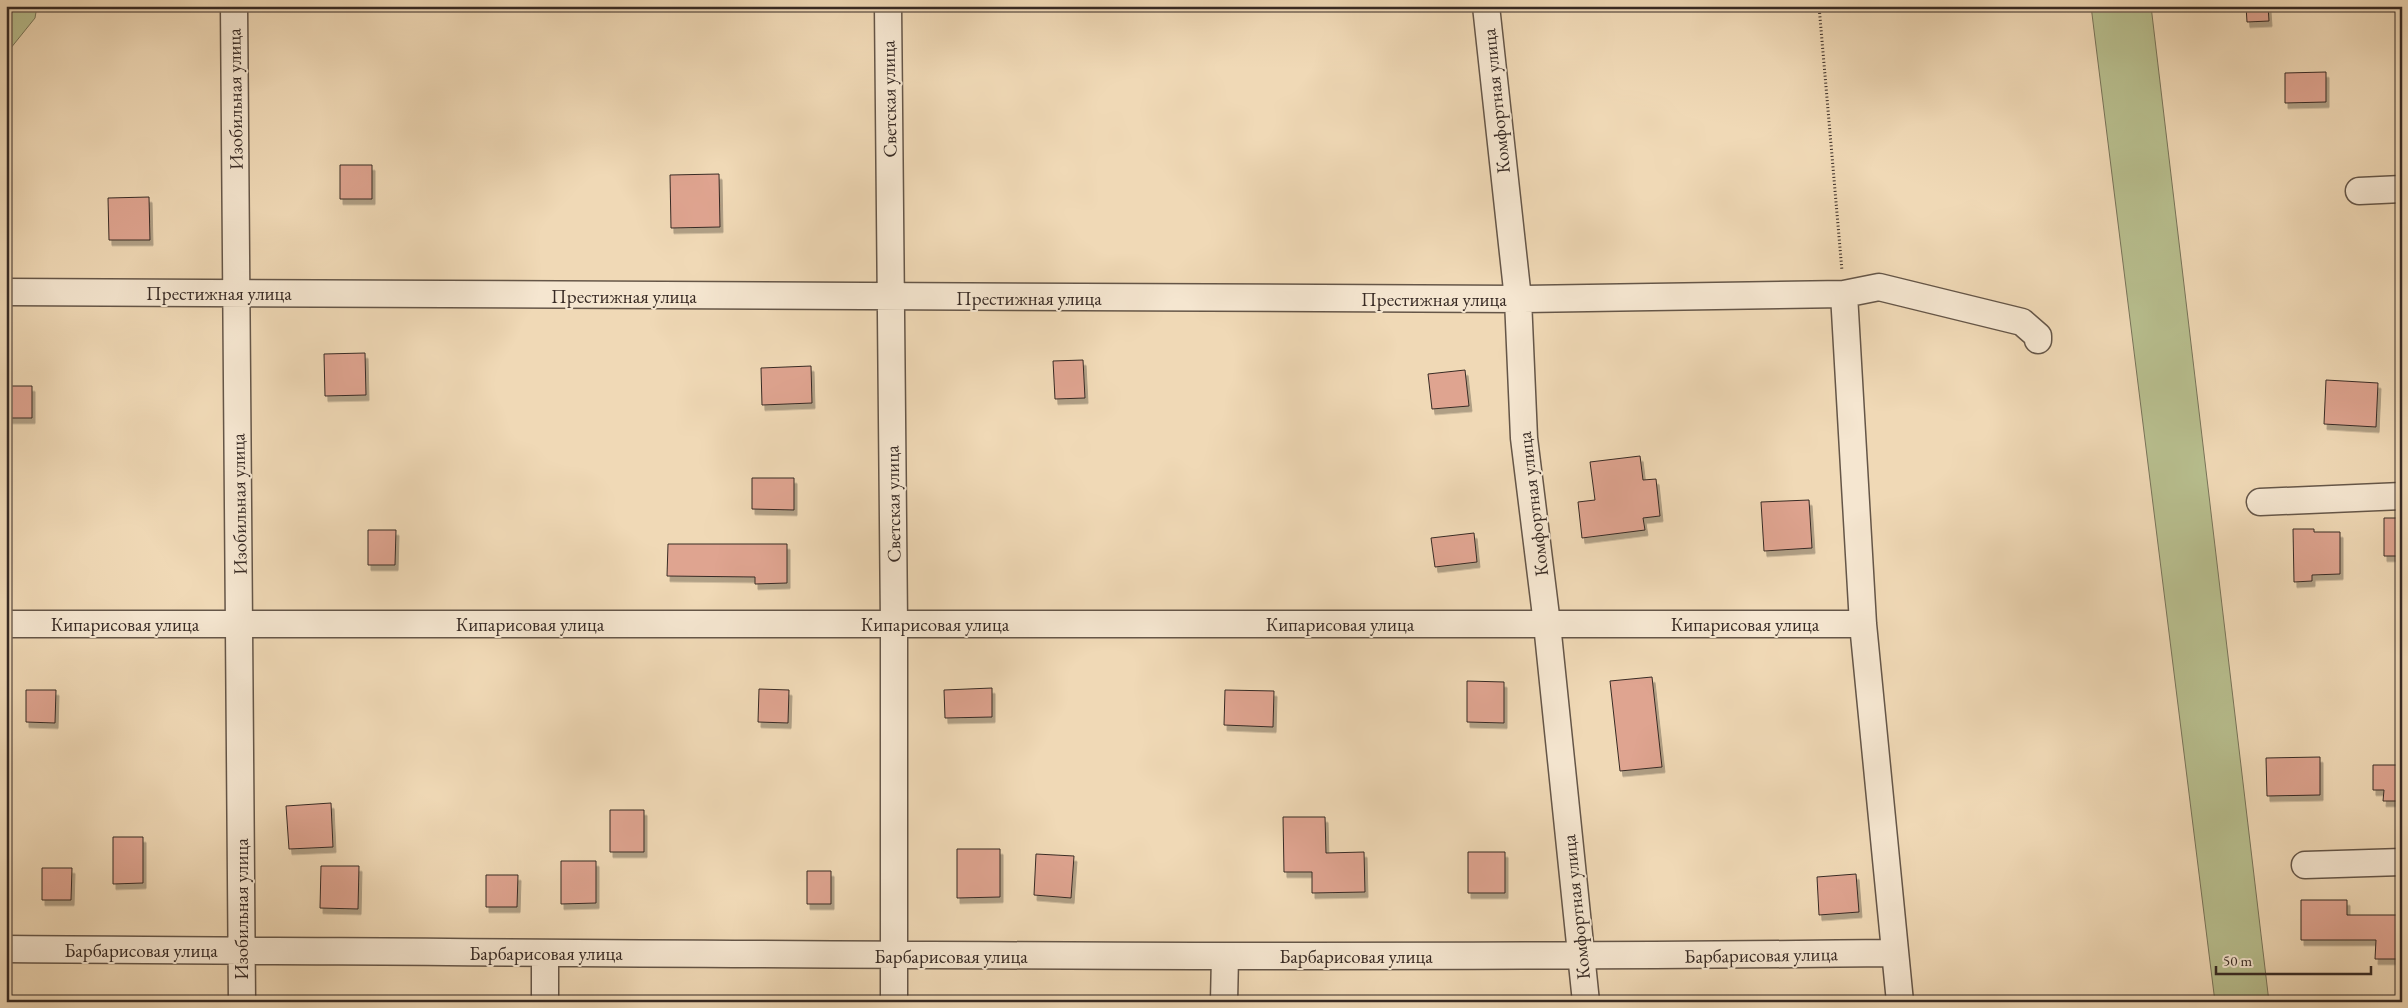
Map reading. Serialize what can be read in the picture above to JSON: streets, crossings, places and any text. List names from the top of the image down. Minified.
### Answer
{"streets":{"street":["Изобильная улица","Светская улица","Комфортная улица","Престижная улица","Кипарисовая улица","Барбарисовая улица"]},"crossings":[["Изобильная улица","Престижная улица"],["Изобильная улица","Кипарисовая улица"],["Изобильная улица","Барбарисовая улица"],["Светская улица","Престижная улица"],["Светская улица","Кипарисовая улица"],["Светская улица","Барбарисовая улица"],["Комфортная улица","Престижная улица"],["Комфортная улица","Кипарисовая улица"],["Комфортная улица","Барбарисовая улица"]],"scale_bar":"50 m"}
